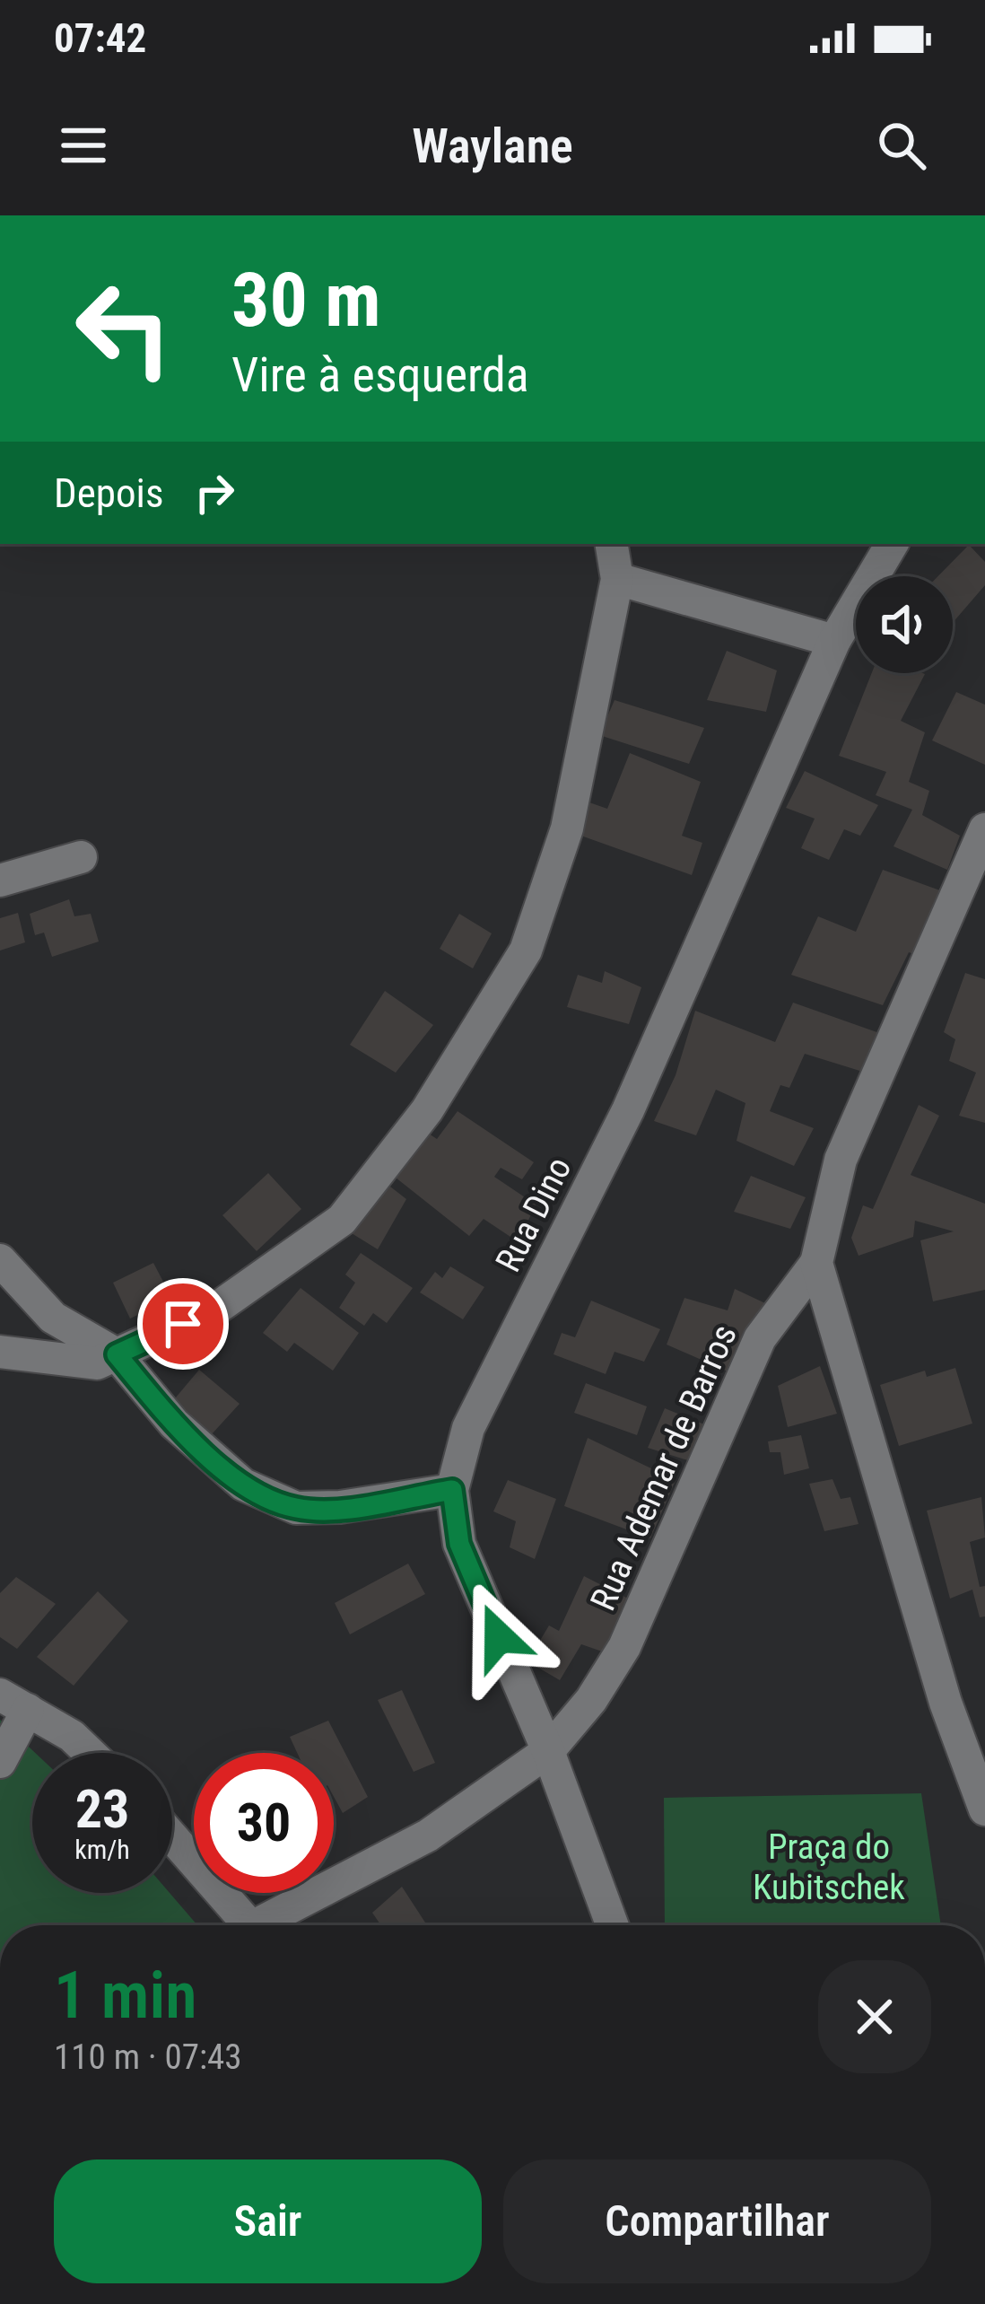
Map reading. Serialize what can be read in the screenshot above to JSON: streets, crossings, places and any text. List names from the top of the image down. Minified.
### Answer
{"streets":{"street":["Rua Dino","Rua Ademar de Barros"]},"crossings":[["Rua Dino","Rua Ademar de Barros"]],"parks":["Praça do Kubitschek"],"page":{"status":"07:42","header":"Waylane","turn":["30 m","Vire à esquerda"],"then":"Depois","speed":"23 km/h","limit":"30","heading":["1 min","110 m · 07:43"],"buttons":["Sair","Compartilhar"]}}
